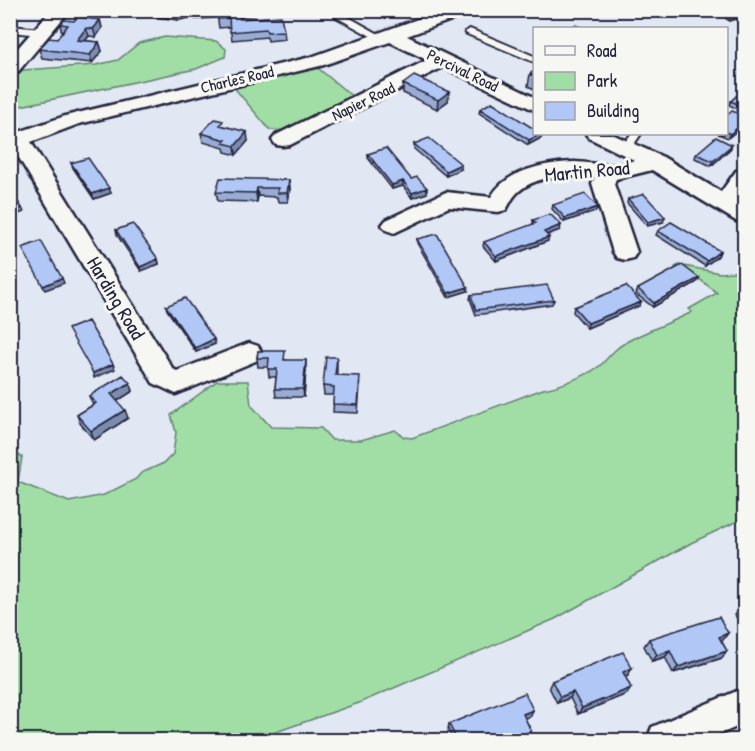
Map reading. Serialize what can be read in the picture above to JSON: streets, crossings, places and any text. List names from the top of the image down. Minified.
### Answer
{"streets":{"street":["Percival Road","Charles Road","Napier Road","Martin Road","Harding Road"]},"crossings":[["Percival Road","Charles Road"],["Percival Road","Napier Road"],["Charles Road","Harding Road"]],"legend":["Road","Park","Building"]}
